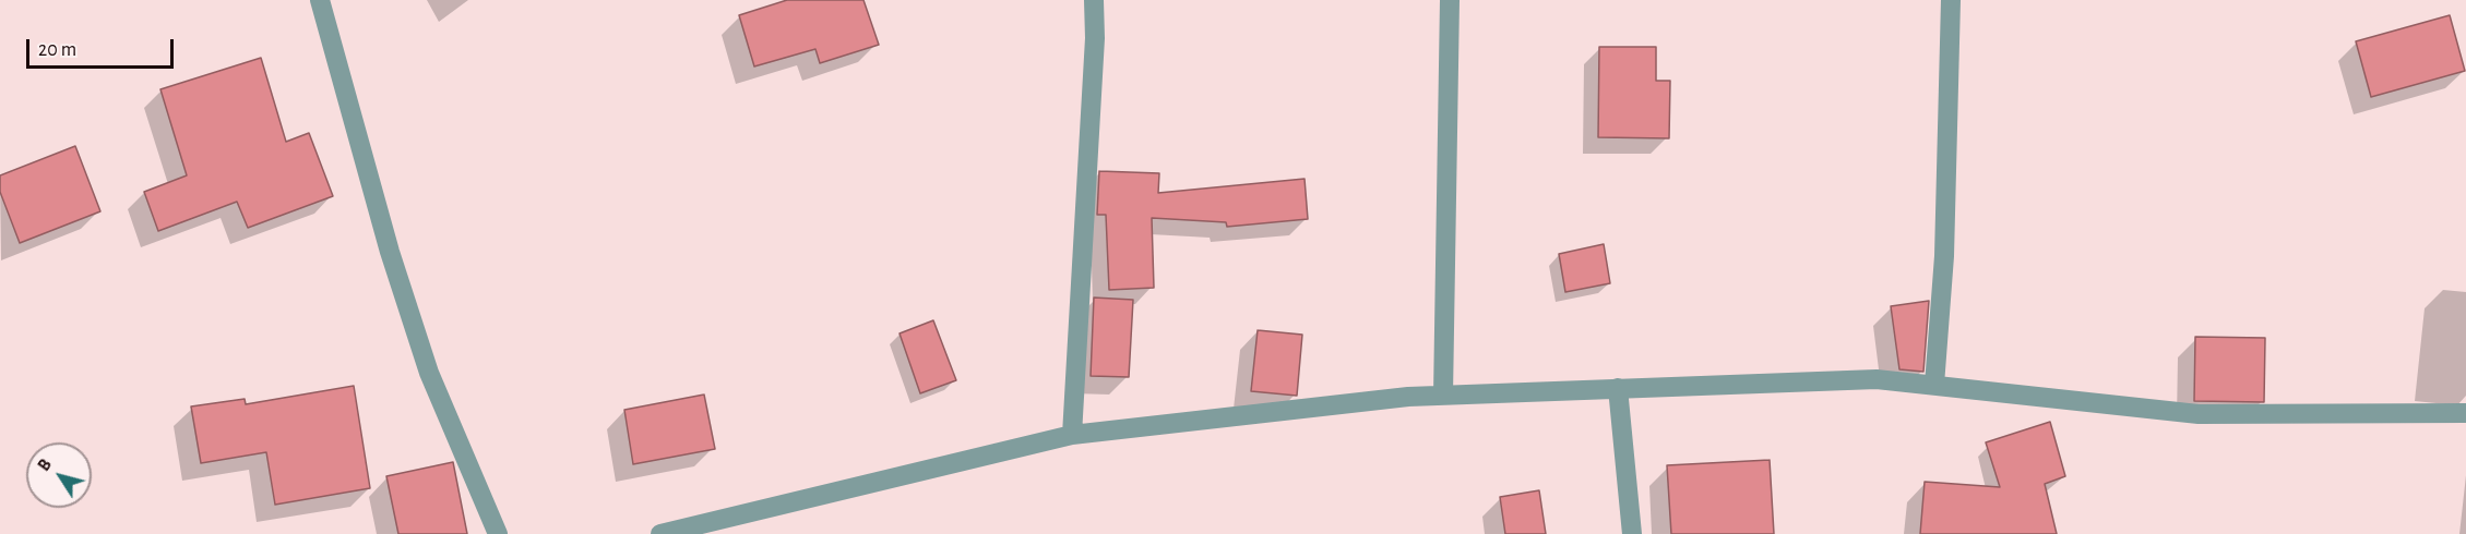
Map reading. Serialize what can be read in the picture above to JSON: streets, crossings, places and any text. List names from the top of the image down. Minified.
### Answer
{"scale_bar":"20 m","north":"top left"}
